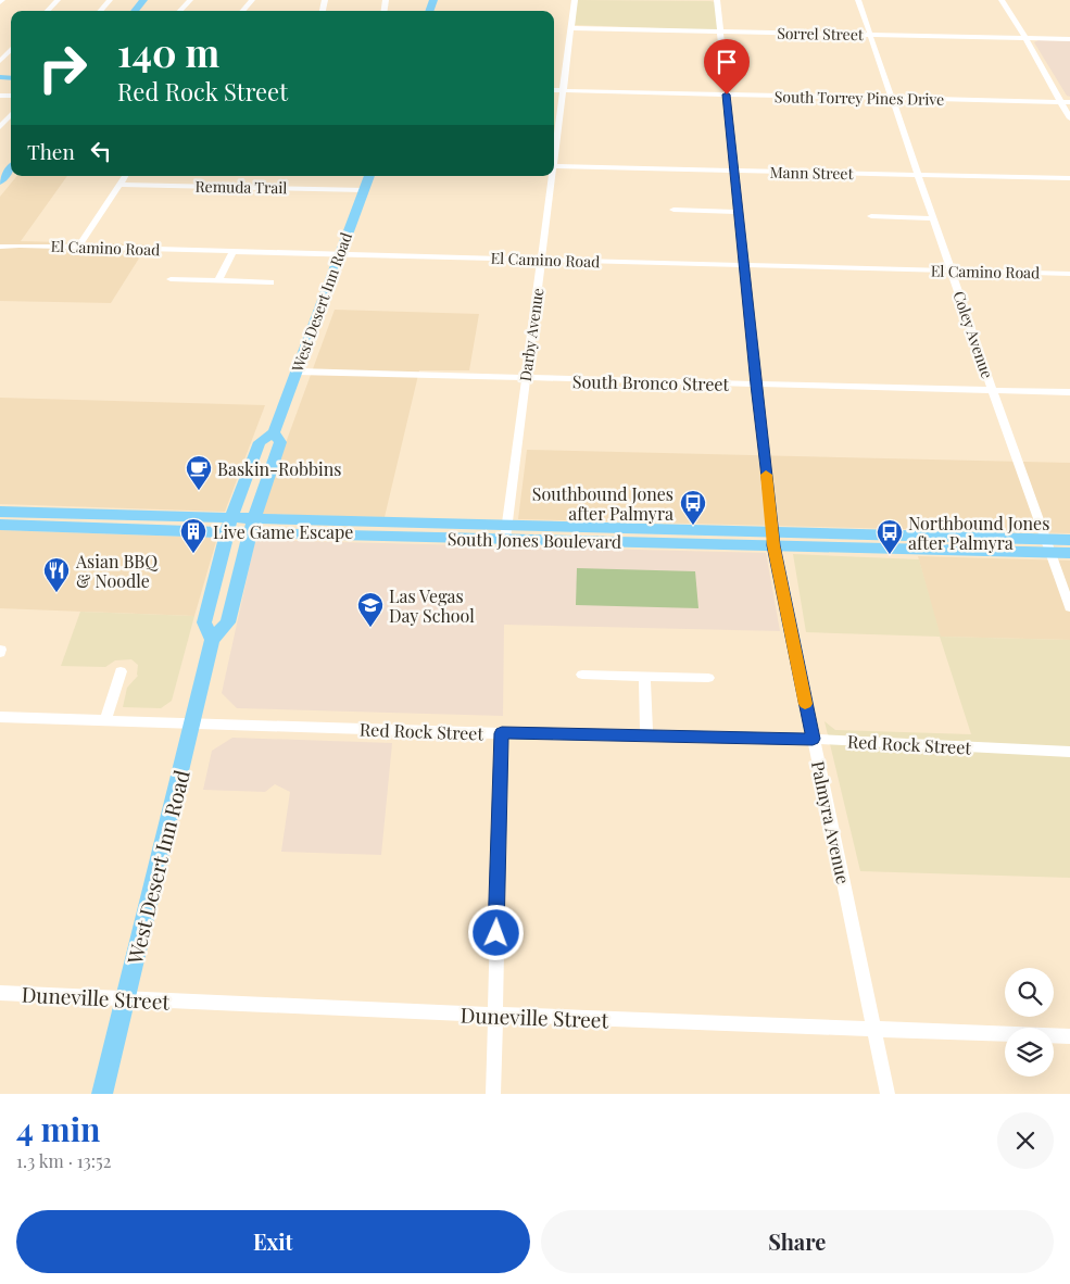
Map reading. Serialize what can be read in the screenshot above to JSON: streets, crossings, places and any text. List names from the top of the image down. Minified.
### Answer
{"streets":{"main road":["West Desert Inn Road","South Jones Boulevard"],"street":["Sorrel Street","South Torrey Pines Drive","Mann Street","Remuda Trail","El Camino Road","Darby Avenue","Coley Avenue","South Bronco Street","Red Rock Street","Palmyra Avenue","Duneville Street"]},"crossings":[["Sorrel Street","Darby Avenue"],["Sorrel Street","Coley Avenue"],["Sorrel Street","Palmyra Avenue"],["South Torrey Pines Drive","Darby Avenue"],["South Torrey Pines Drive","Coley Avenue"],["South Torrey Pines Drive","Palmyra Avenue"],["Mann Street","Coley Avenue"],["Mann Street","Palmyra Avenue"],["Remuda Trail","West Desert Inn Road"],["El Camino Road","West Desert Inn Road"],["El Camino Road","Darby Avenue"],["El Camino Road","Coley Avenue"],["El Camino Road","Palmyra Avenue"],["West Desert Inn Road","South Bronco Street"],["West Desert Inn Road","South Jones Boulevard"],["West Desert Inn Road","Red Rock Street"],["West Desert Inn Road","Duneville Street"],["Darby Avenue","South Bronco Street"],["Darby Avenue","South Jones Boulevard"],["Coley Avenue","South Bronco Street"],["Coley Avenue","South Jones Boulevard"],["South Bronco Street","Palmyra Avenue"],["South Jones Boulevard","Palmyra Avenue"],["Red Rock Street","Palmyra Avenue"],["Palmyra Avenue","Duneville Street"]],"places":{"cafe":["Baskin-Robbins"],"bus stop":["Southbound Jones after Palmyra","Northbound Jones after Palmyra"],"building":["Live Game Escape"],"restaurant":["Asian BBQ & Noodle"],"school or university":["Las Vegas Day School"]},"page":{"turn":["140 m","Red Rock Street"],"then":"Then","heading":["4 min","1.3 km · 13:52"],"buttons":["Exit","Share"]}}
